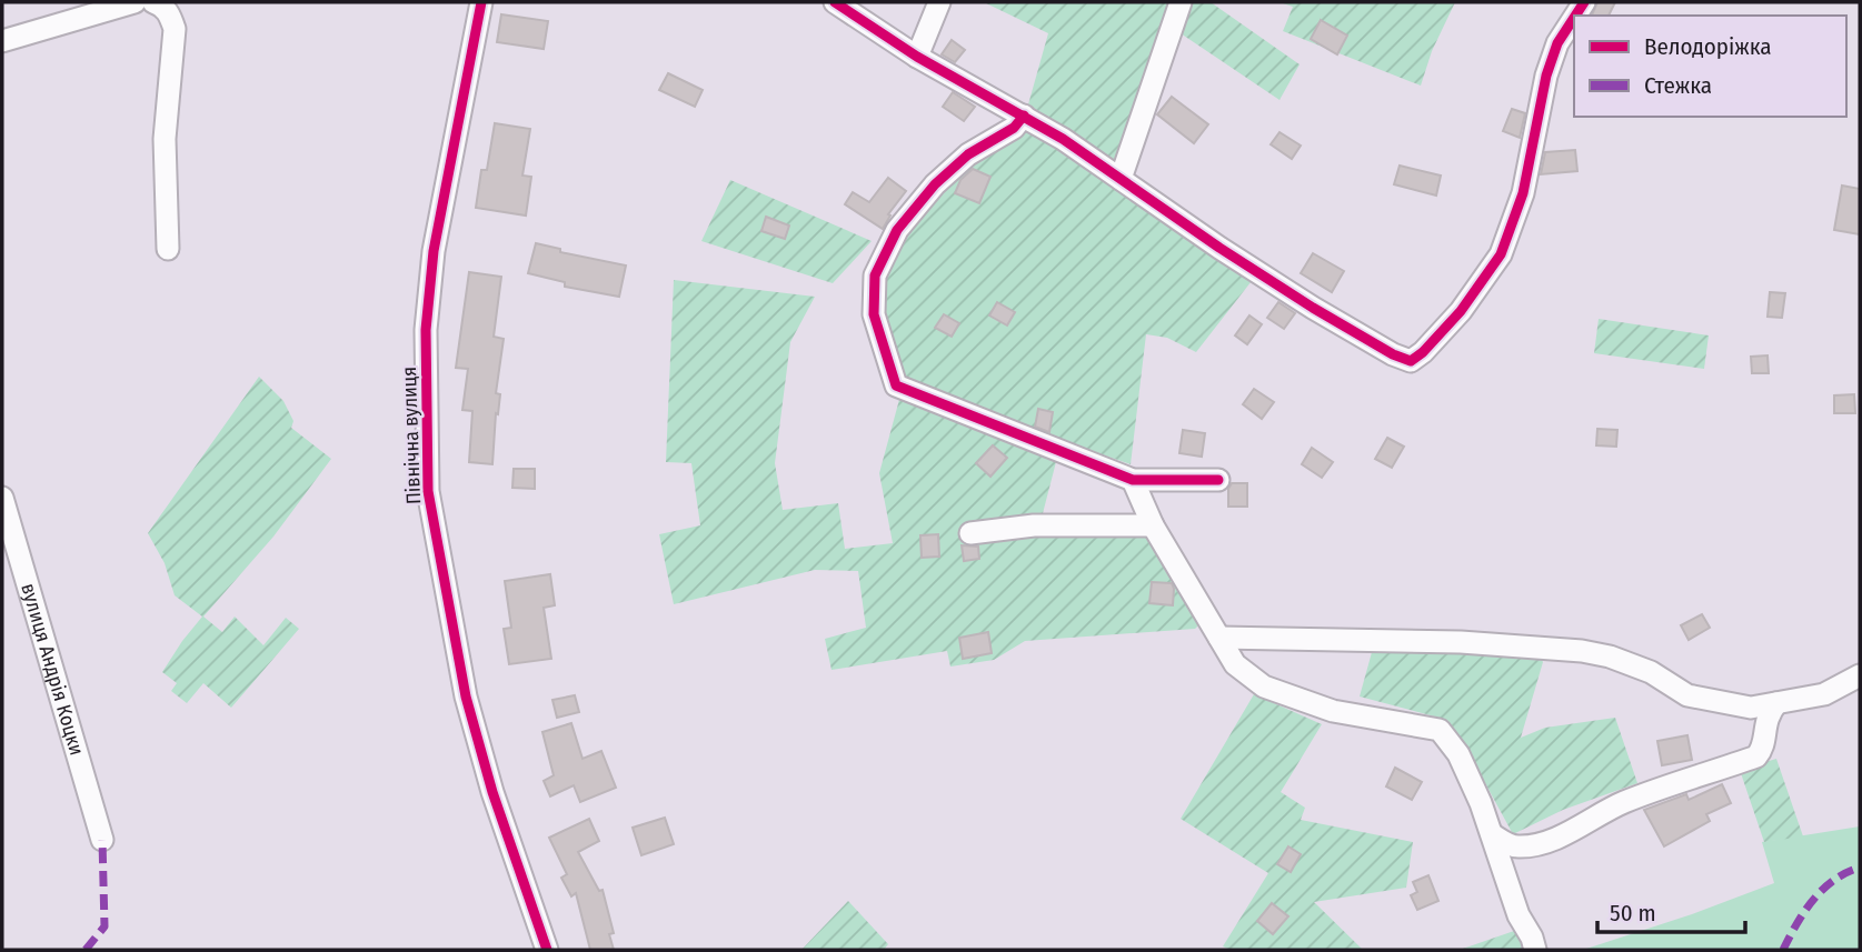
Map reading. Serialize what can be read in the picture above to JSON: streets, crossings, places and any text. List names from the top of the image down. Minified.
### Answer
{"streets":{"street":["Північна вулиця","вулиця Андрія Коцки"]},"legend":["Велодоріжка","Стежка"],"scale_bar":"50 m"}
